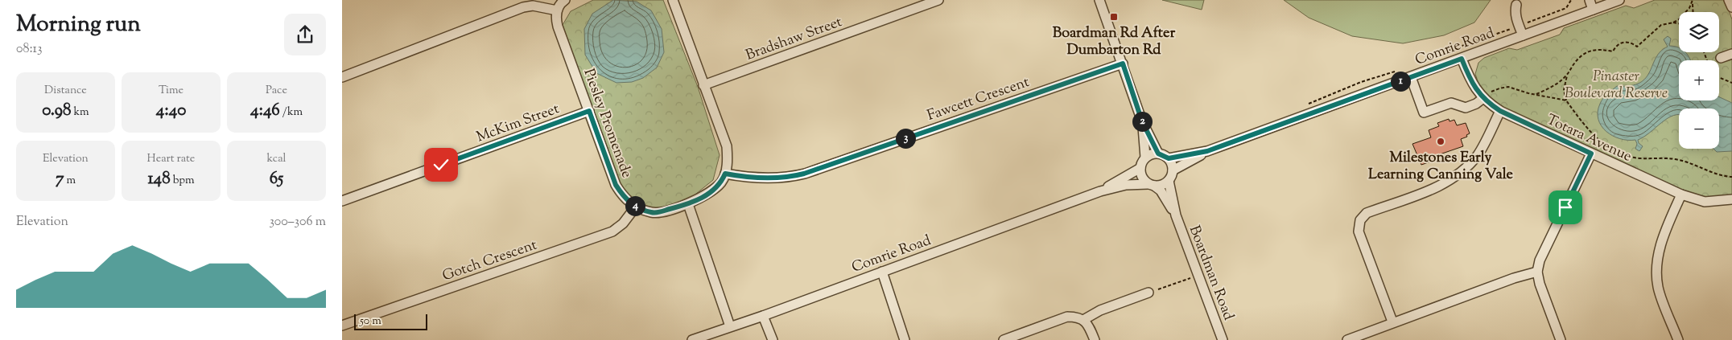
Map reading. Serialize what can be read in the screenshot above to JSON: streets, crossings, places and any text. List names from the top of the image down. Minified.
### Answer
{"streets":{"street":["Bradshaw Street","Comrie Road","Fawcett Crescent","McKim Street","Piesley Promenade","Totara Avenue","Gotch Crescent","Boardman Road"]},"crossings":[["Bradshaw Street","Piesley Promenade"],["Comrie Road","Totara Avenue"],["Comrie Road","Boardman Road"],["Fawcett Crescent","Piesley Promenade"],["McKim Street","Piesley Promenade"],["Piesley Promenade","Gotch Crescent"]],"parks":["Pinaster Boulevard Reserve"],"places":{"transit":["Boardman Rd After Dumbarton Rd"],"other":["Milestones Early Learning Canning Vale"]},"scale_bar":"50 m","page":{"heading":["Morning run","08:13"],"map_buttons":["+","−"],"stats":[["Distance","0.98 km"],["Time","4:40"],["Pace","4:46 /km"],["Elevation","7 m"],["Heart rate","148 bpm"],["kcal","65"]],"pins":["1","2","3","4"],"chart":["Elevation","300–306 m"],"scale":"50 m"}}
